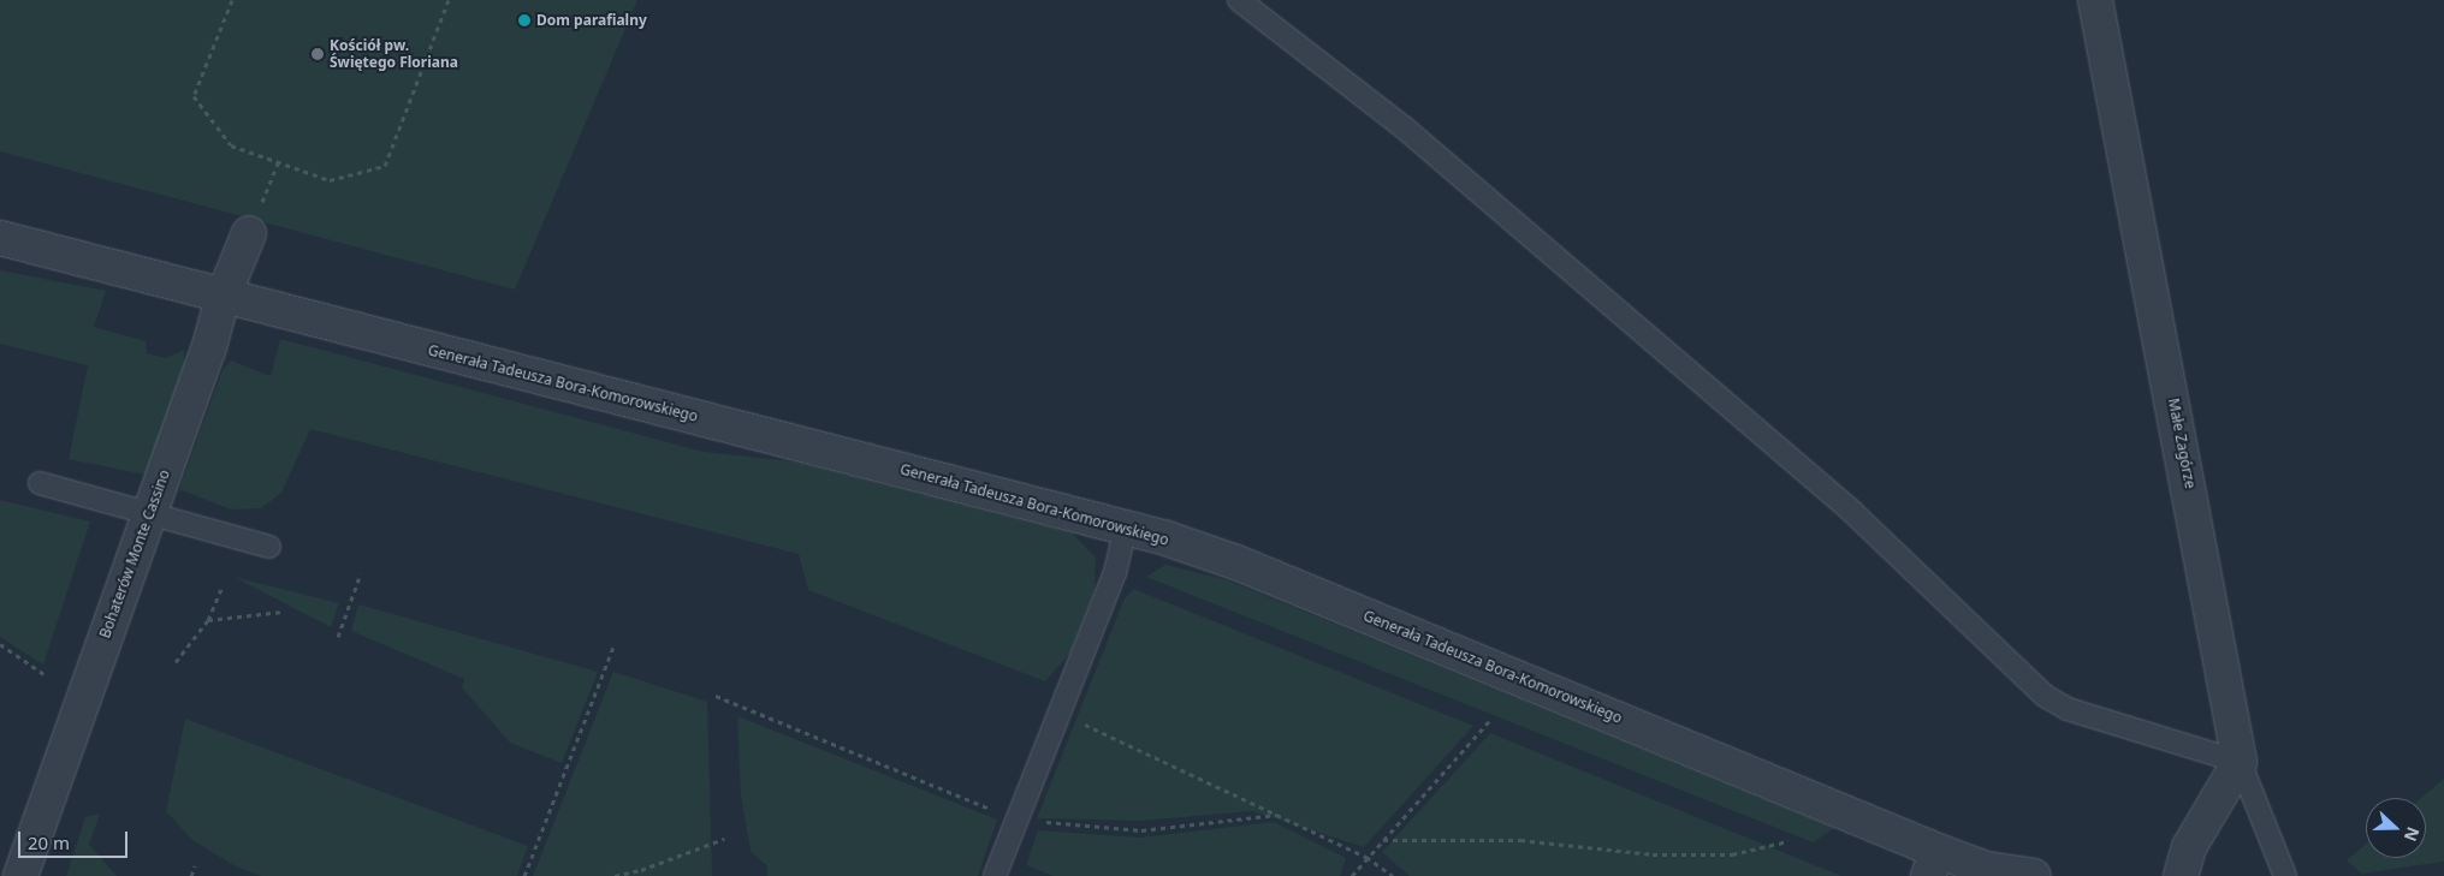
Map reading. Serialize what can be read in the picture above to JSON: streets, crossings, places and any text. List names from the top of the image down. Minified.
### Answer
{"streets":{"street":["Generała Tadeusza Bora-Komorowskiego","Małe Zagórze","Bohaterów Monte Cassino"]},"crossings":[["Generała Tadeusza Bora-Komorowskiego","Bohaterów Monte Cassino"]],"places":["Dom parafialny","Kościół pw. Świętego Floriana"],"scale_bar":"20 m","north":"right"}
